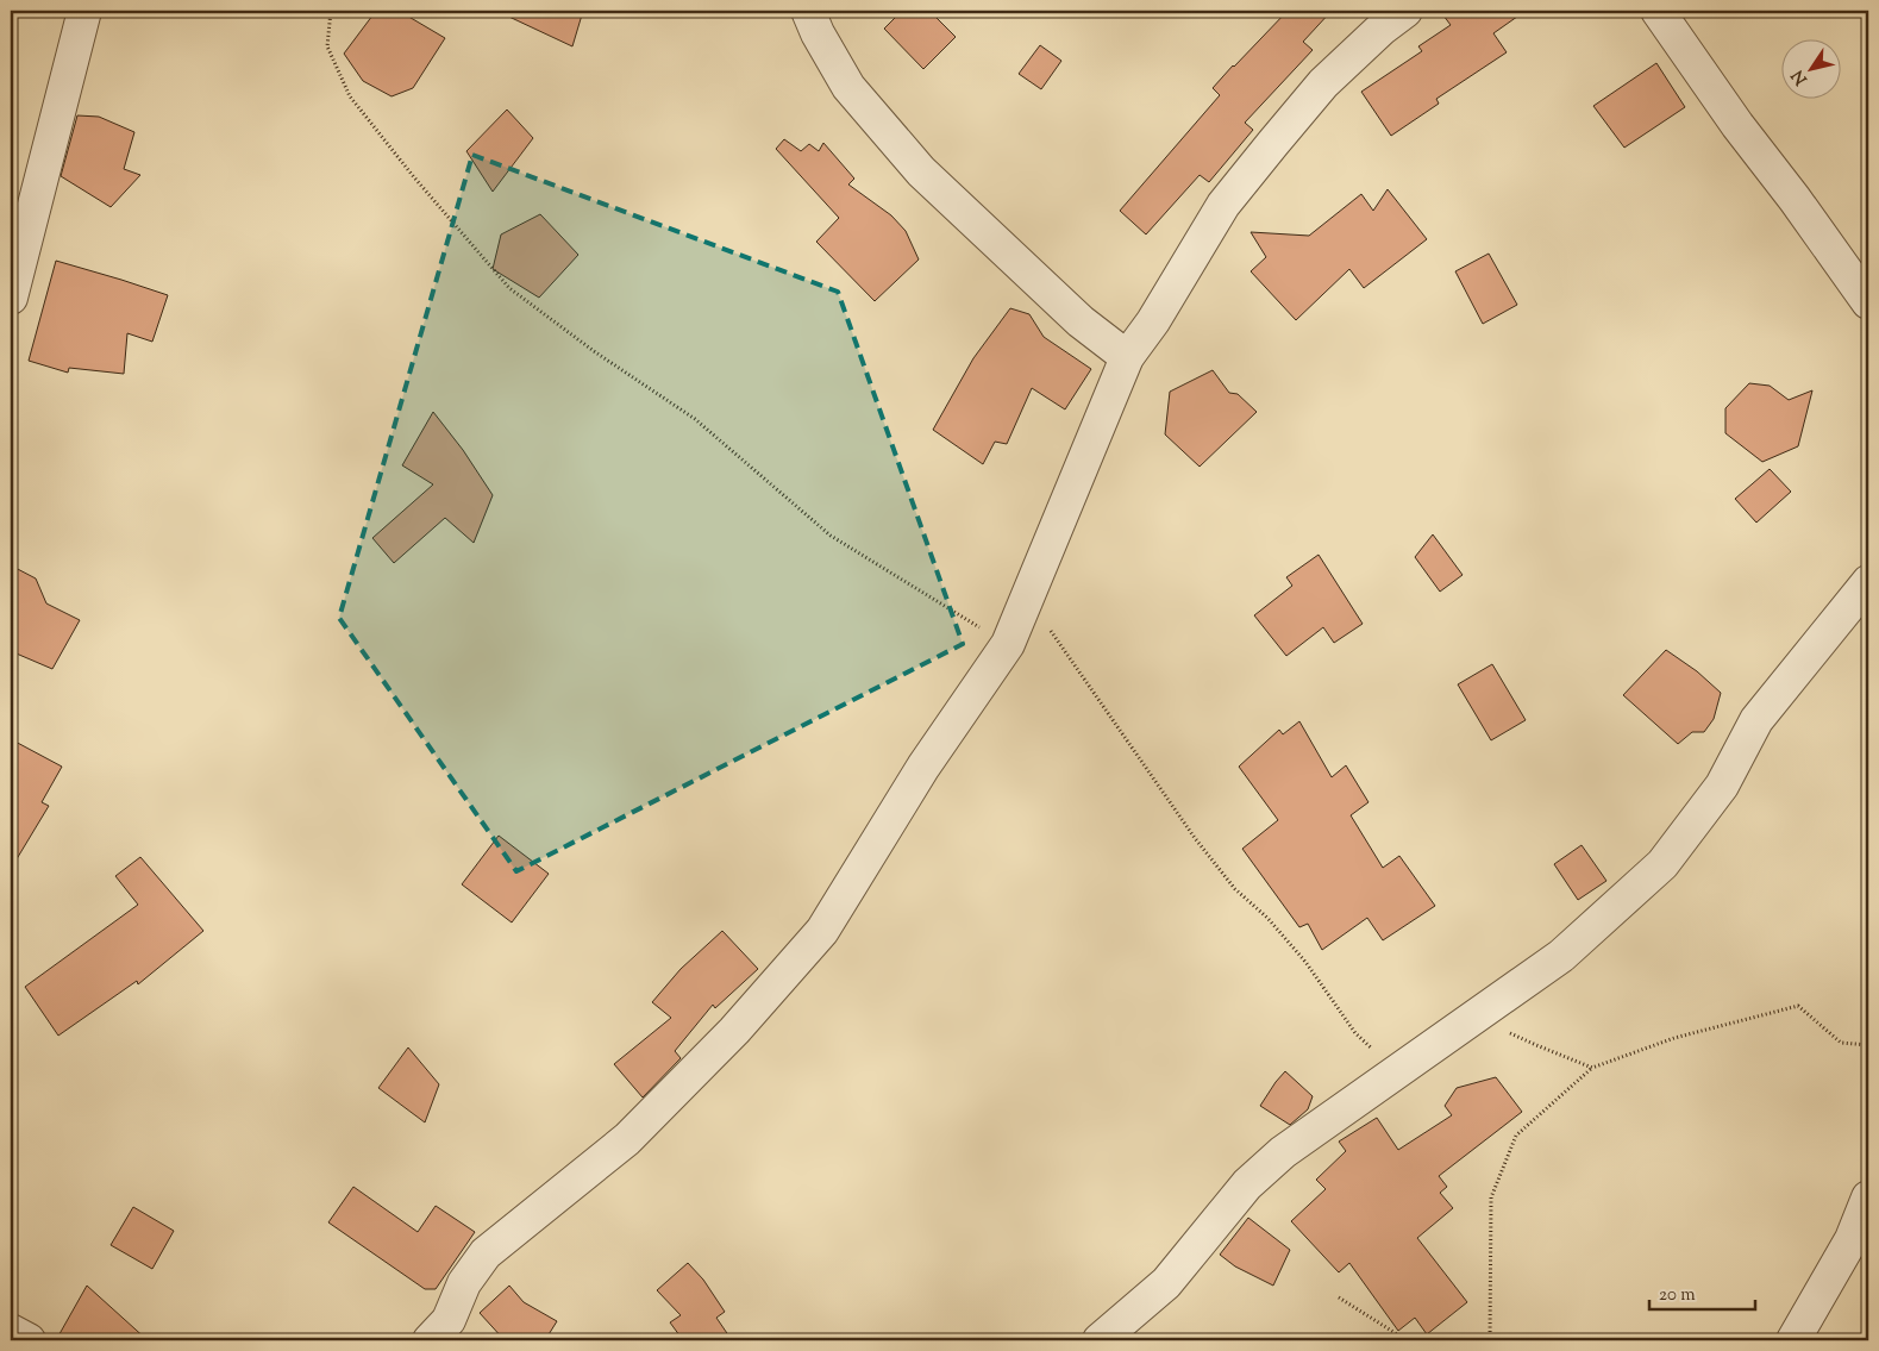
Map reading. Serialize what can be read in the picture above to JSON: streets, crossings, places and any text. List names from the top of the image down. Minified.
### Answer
{"scale_bar":"20 m","north":"bottom left"}
